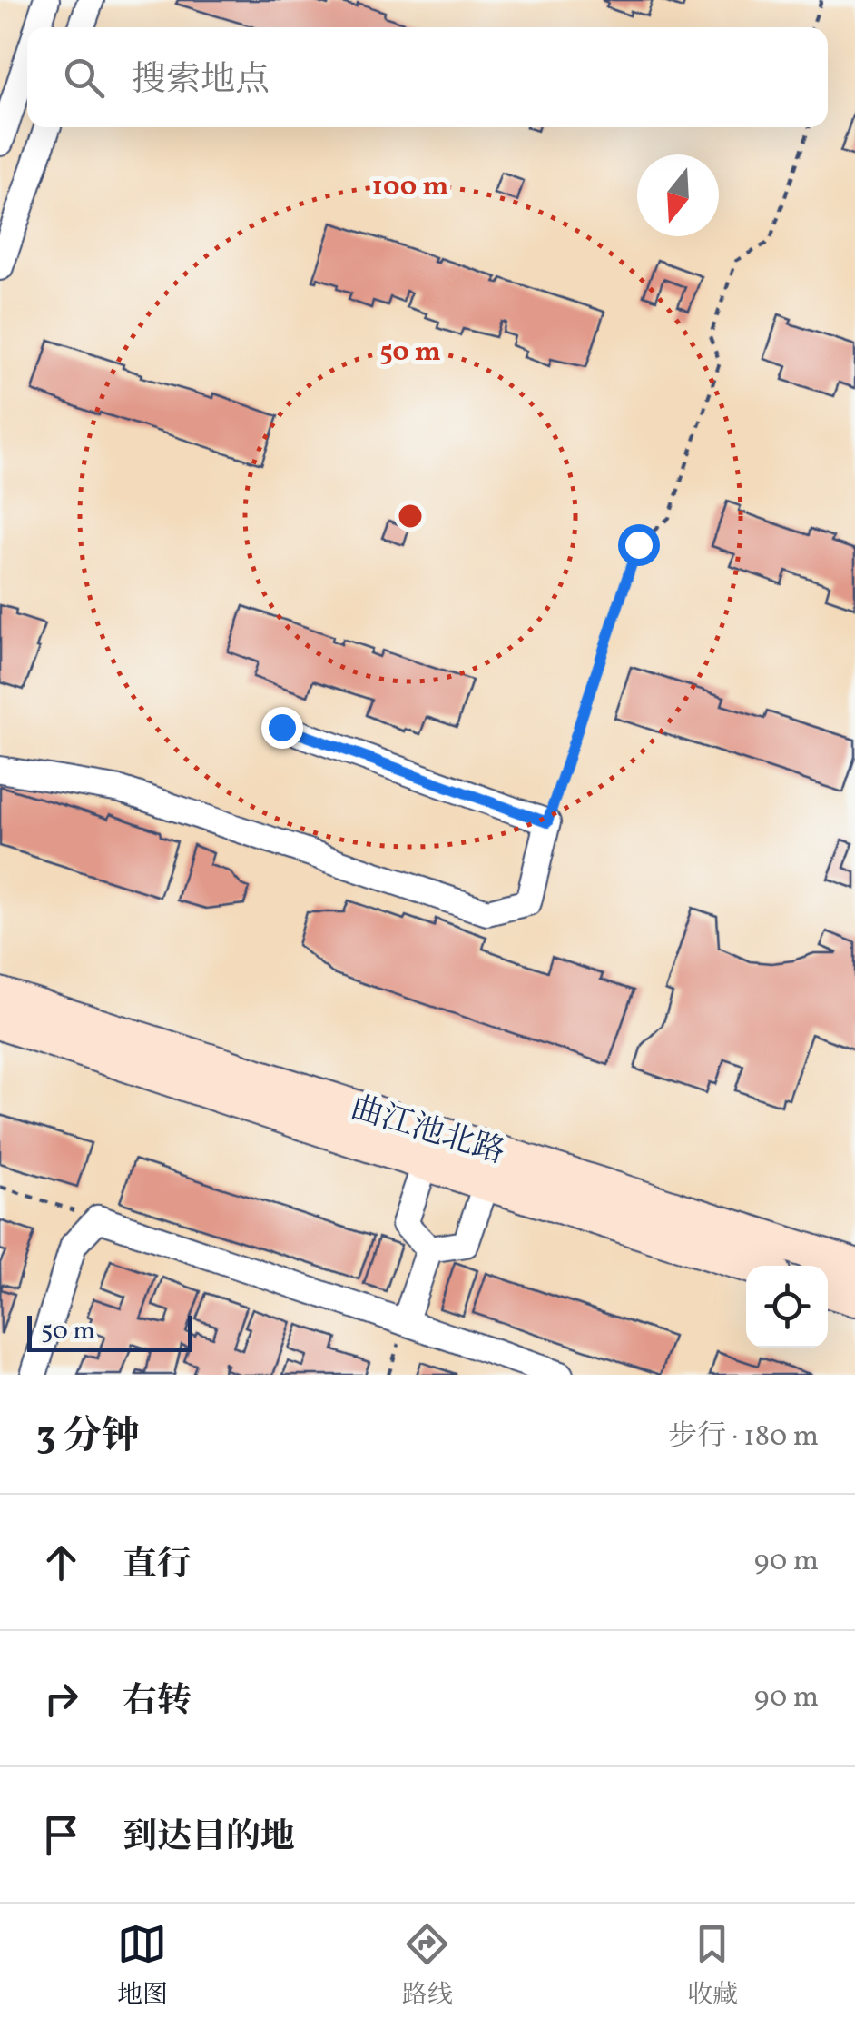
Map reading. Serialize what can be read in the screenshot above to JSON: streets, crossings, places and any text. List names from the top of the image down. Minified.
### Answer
{"streets":{"main road":["曲江池北路"]},"scale_bar":"50 m","north":"bottom","page":{"search":"搜索地点","scale":"50 m","heading":["3 分钟","步行 · 180 m"],"list":[["直行","90 m"],["右转","90 m"],"到达目的地"],"nav":["地图","路线","收藏"]},"rings":["100 m","50 m"]}
